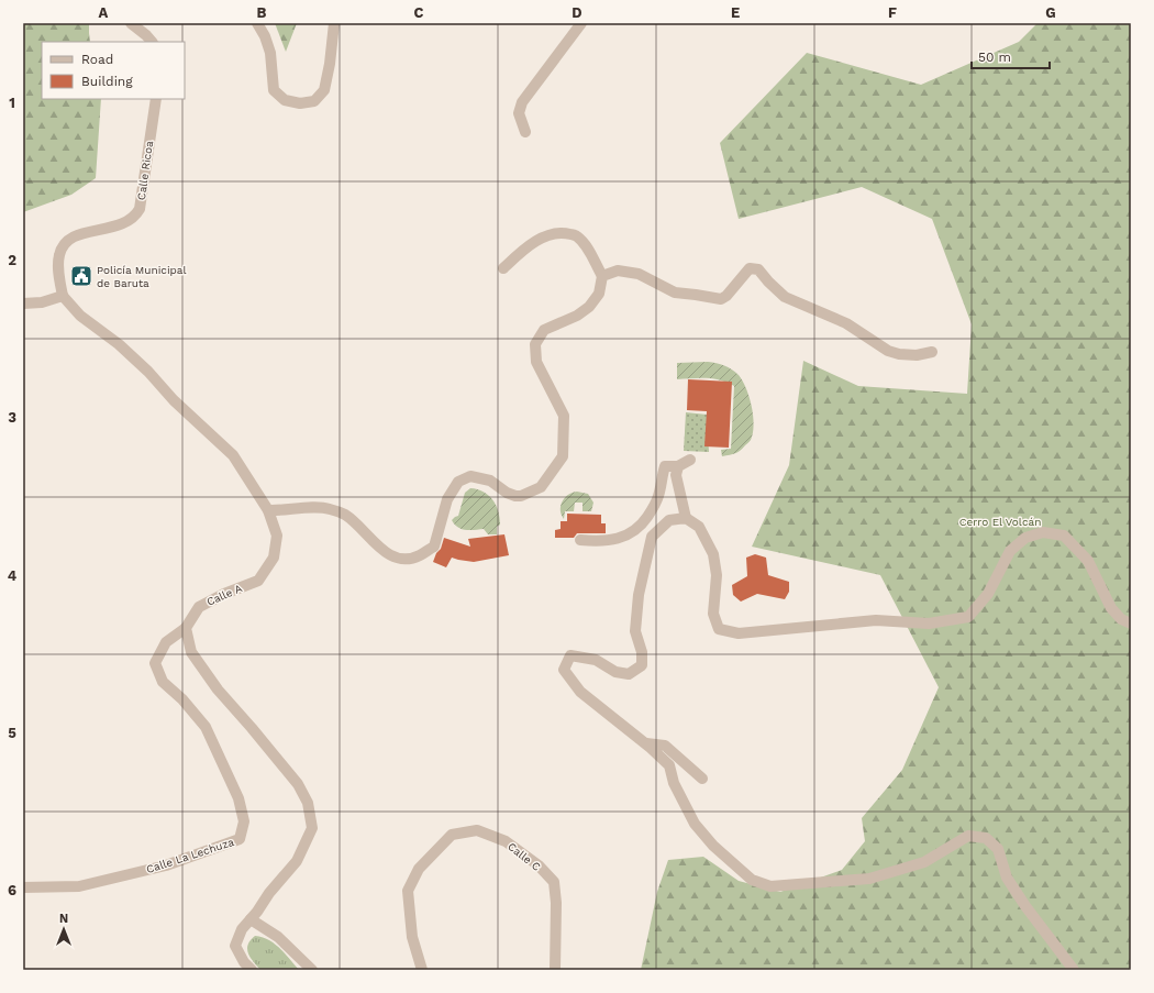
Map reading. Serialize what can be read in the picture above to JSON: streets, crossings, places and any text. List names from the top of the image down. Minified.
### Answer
{"streets":{"street":["Calle Ricoa","Calle A","Calle La Lechuza","Calle C"]},"crossings":[["Calle Ricoa","Calle A"],["Calle A","Calle La Lechuza"]],"parks":["Cerro El Volcán"],"places":{"public building":["Policía Municipal de Baruta"]},"legend":["Road","Building"],"scale_bar":"50 m","north":"top","grid":{"columns":["A","B","C","D","E","F","G"],"rows":["1","2","3","4","5","6"]}}
